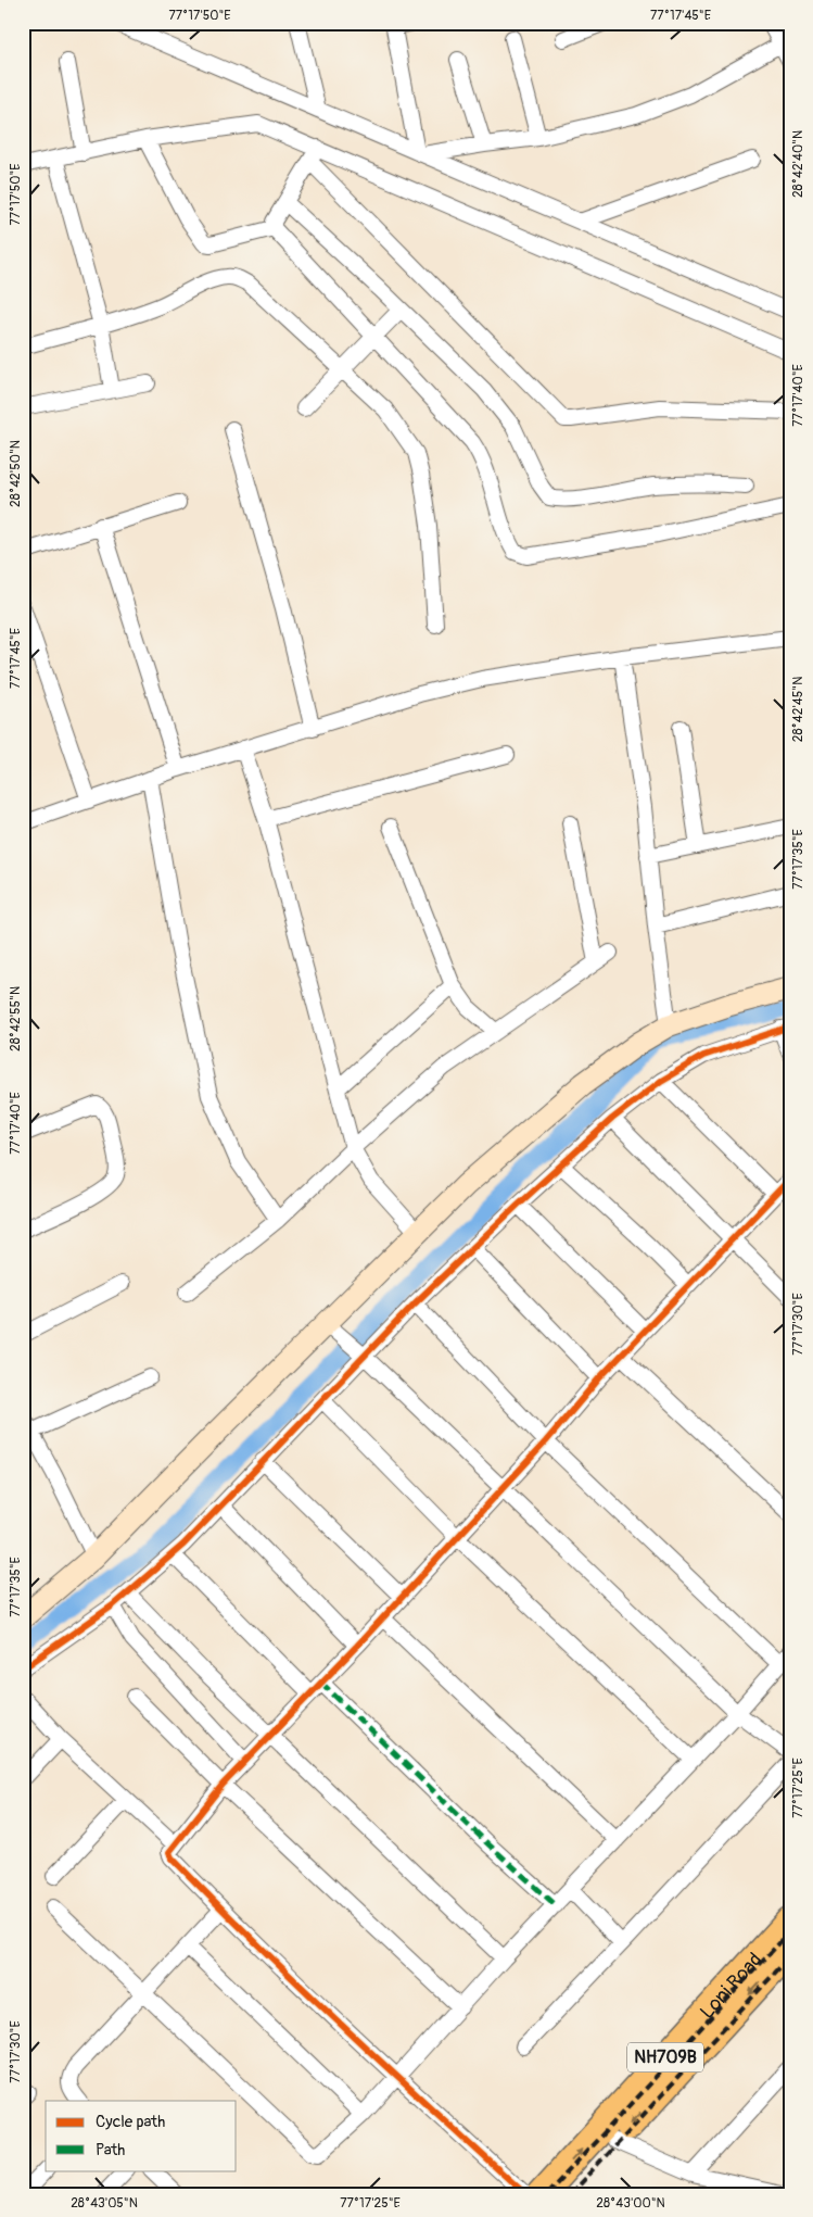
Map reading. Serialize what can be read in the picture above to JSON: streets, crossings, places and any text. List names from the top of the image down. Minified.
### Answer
{"streets":{"highway":["Loni Road","NH709B"]},"legend":["Cycle path","Path"],"coordinates":["77°17'50\"E","77°17'45\"E","28°42'40\"N","77°17'40\"E","28°42'50\"N","28°42'45\"N","77°17'35\"E","28°42'55\"N","77°17'30\"E","77°17'25\"E","28°43'05\"N","28°43'00\"N"]}
